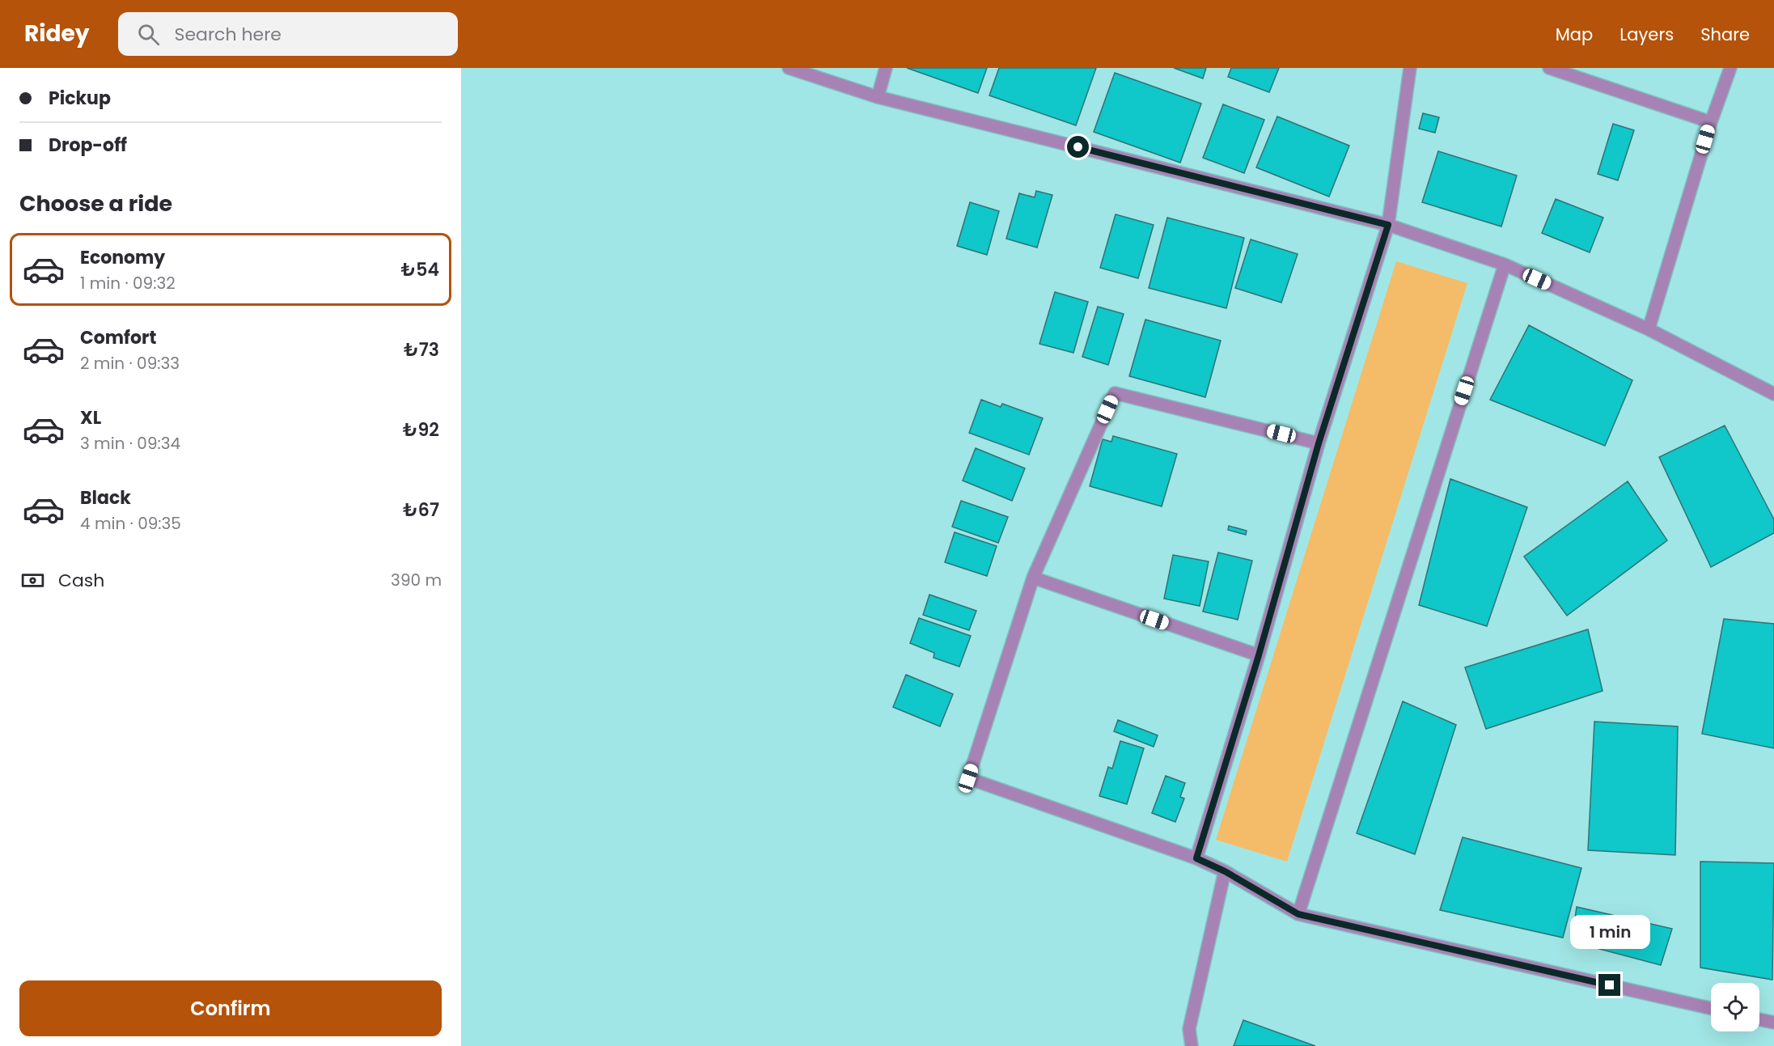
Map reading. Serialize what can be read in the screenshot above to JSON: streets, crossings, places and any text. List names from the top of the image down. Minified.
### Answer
{"page":{"header":"Ridey","search":"Search here","nav":["Map","Layers","Share"],"banner":["Pickup","Drop-off"],"heading":"Choose a ride","list":[{"name":"Economy","note":"1 min · 09:32","value":"₺54"},{"name":"Comfort","note":"2 min · 09:33","value":"₺73"},{"name":"XL","note":"3 min · 09:34","value":"₺92"},{"name":"Black","note":"4 min · 09:35","value":"₺67"}],"pay":["Cash","390 m"],"bubble":"1 min","buttons":"Confirm"}}
